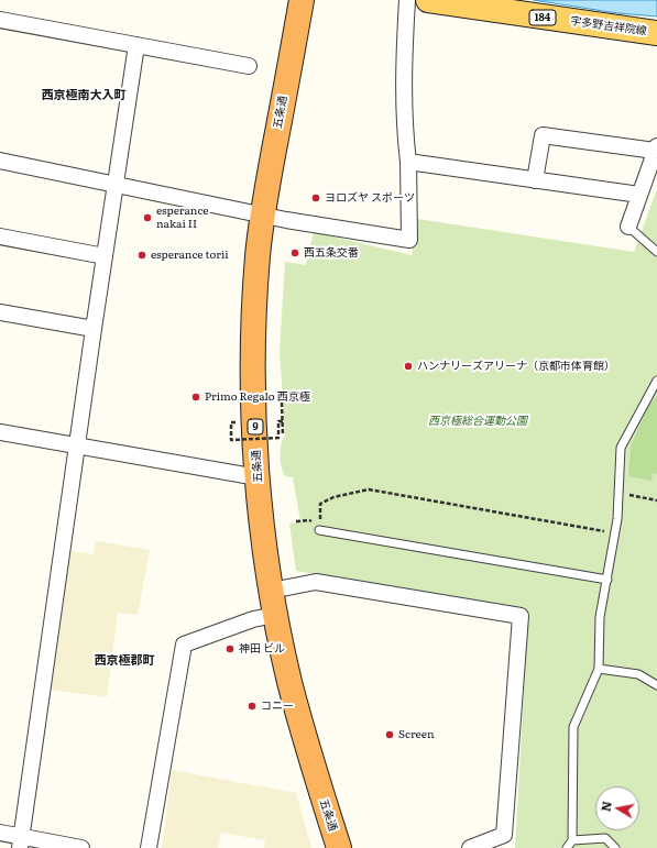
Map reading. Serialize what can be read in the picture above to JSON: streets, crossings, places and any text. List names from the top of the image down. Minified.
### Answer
{"streets":{"highway":["五条通","9"],"main road":["184","宇多野吉祥院線"]},"districts":["西京極南大入町","西京極郡町"],"parks":["西京極総合運動公園"],"places":["ヨロズヤ スポーツ","esperance nakai II","西五条交番","esperance torii","ハンナリーズアリーナ（京都市体育館）","Primo Regalo 西京極","神田 ビル","コニー","Screen"],"north":"left"}
